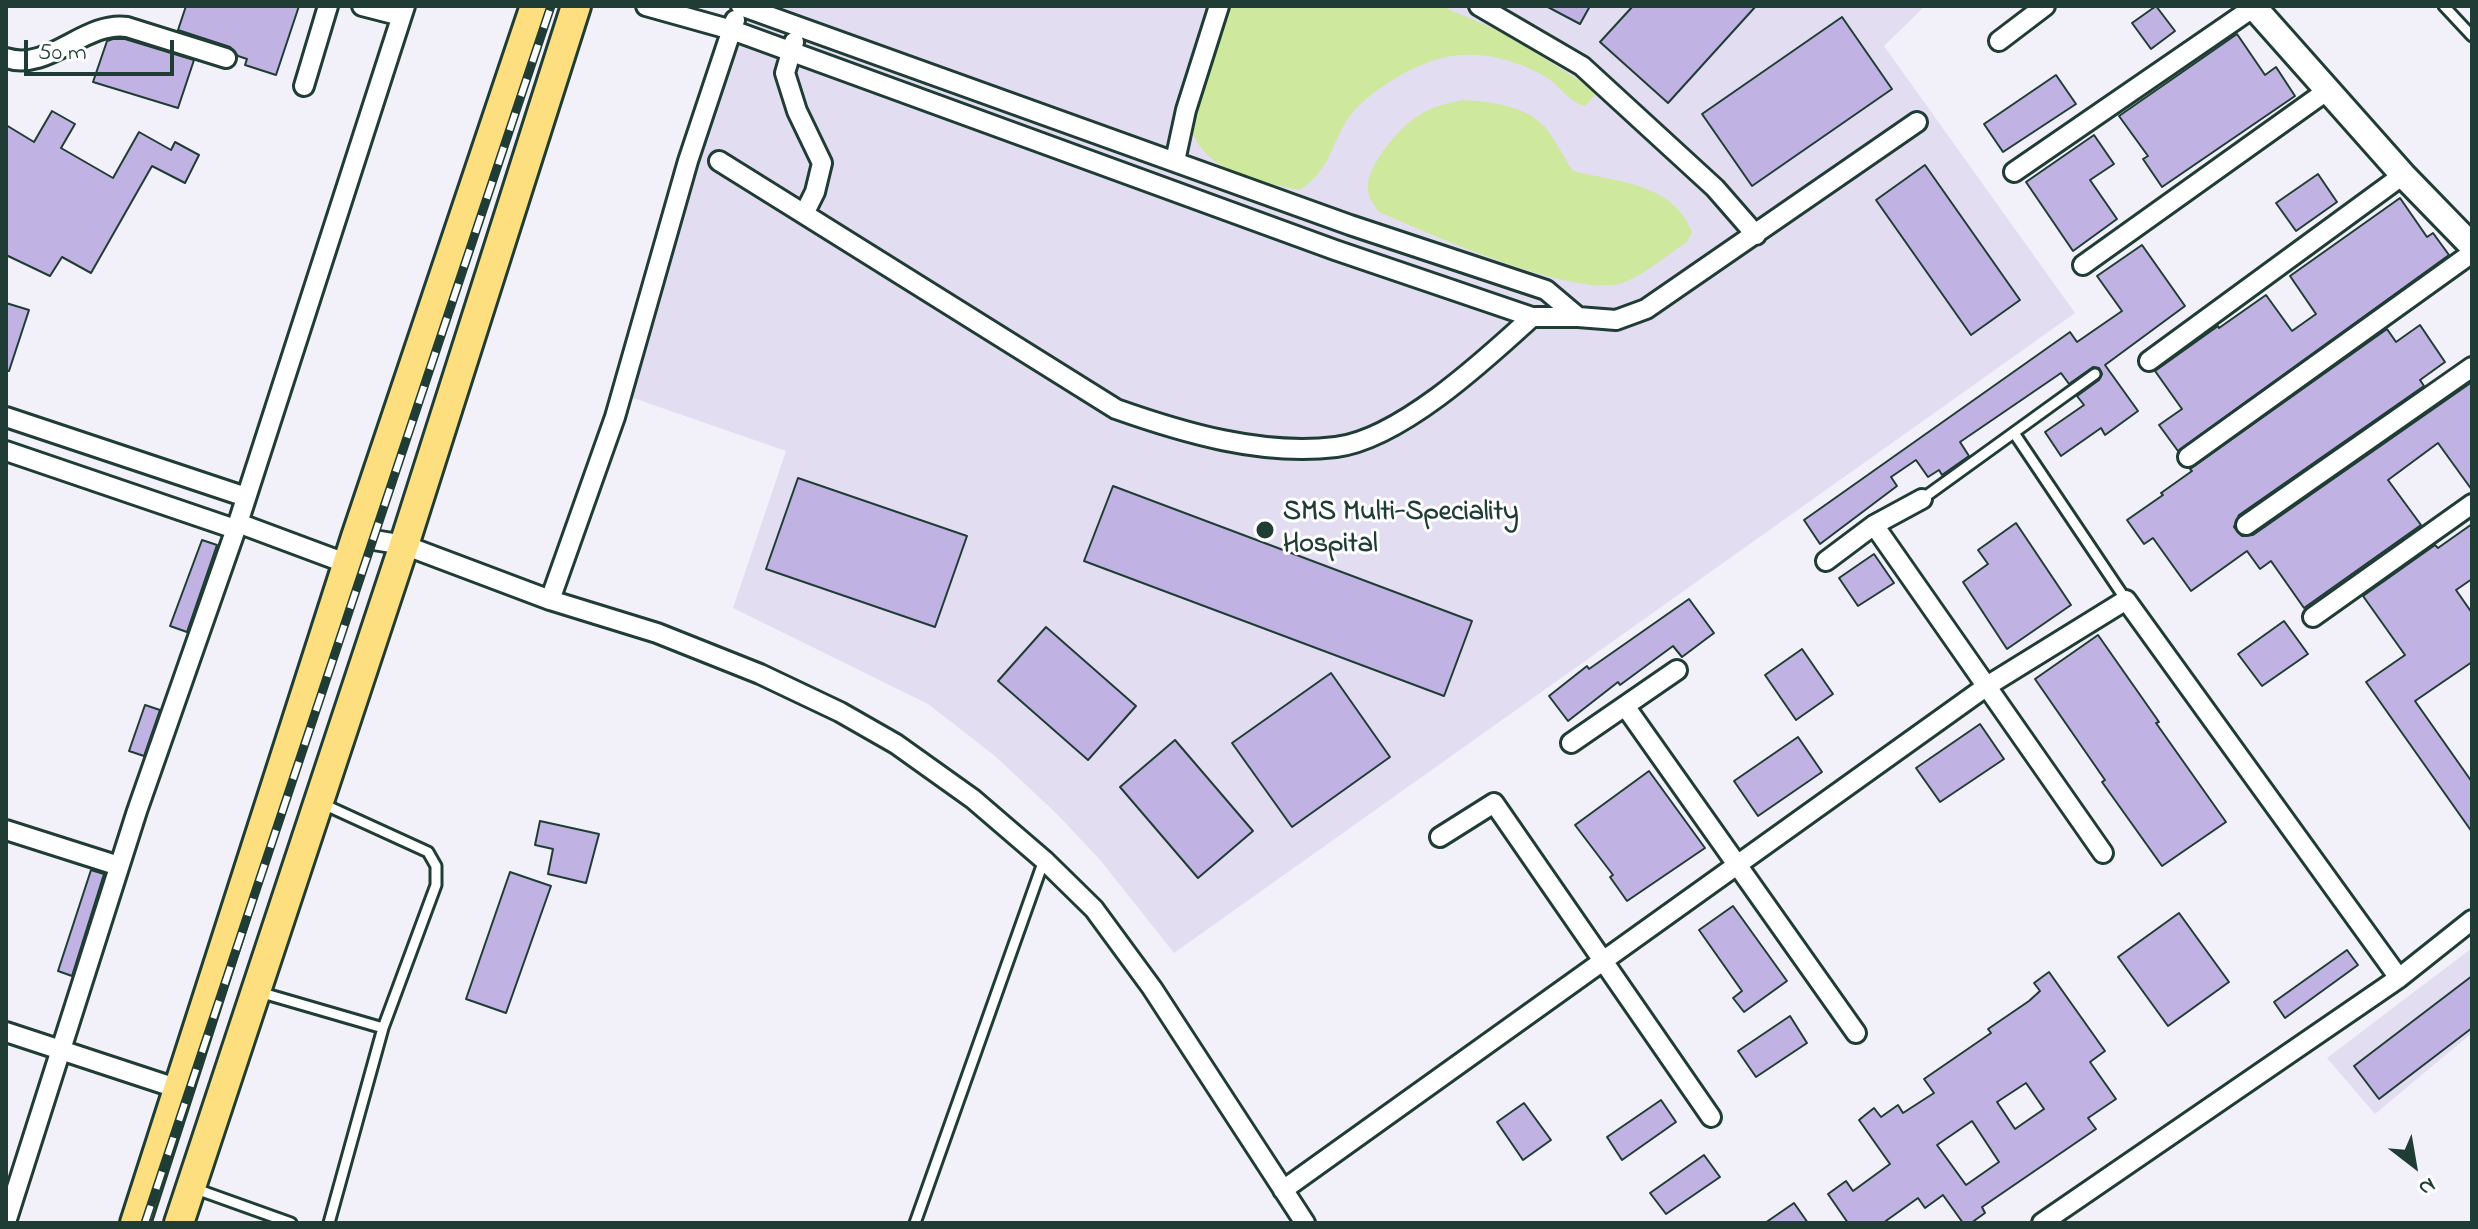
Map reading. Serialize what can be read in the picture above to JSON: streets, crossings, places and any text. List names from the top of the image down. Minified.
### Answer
{"places":["SMS Multi-Speciality Hospital"],"scale_bar":"50 m","north":"bottom right"}
